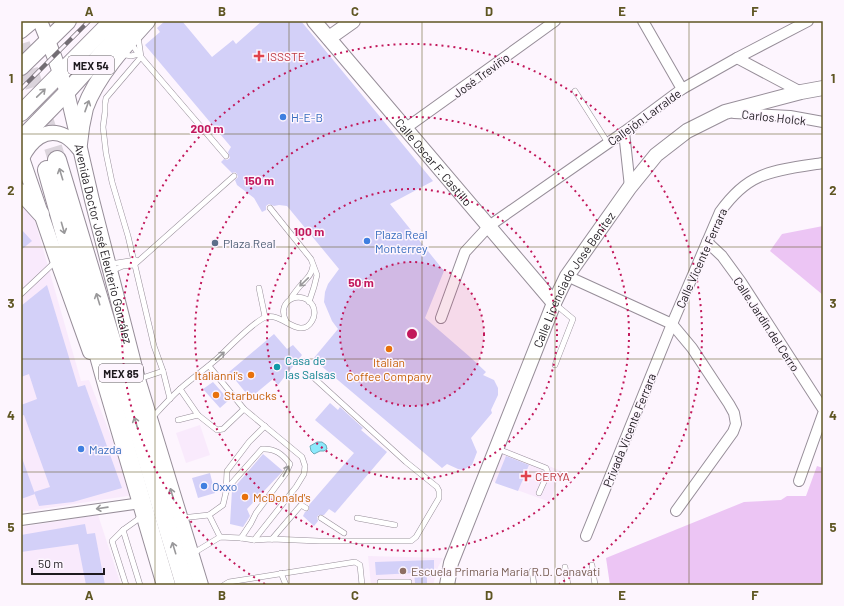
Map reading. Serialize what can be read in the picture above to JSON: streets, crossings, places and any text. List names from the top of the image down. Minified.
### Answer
{"streets":{"highway":["Avenida Doctor José Eleuterio González","MEX 85"],"main road":["MEX 54"],"street":["José Treviño","Callejón Larralde","Carlos Holck","Calle Oscar F. Castillo","Calle Vicente Ferrara","Calle Licenciado José Benítez","Calle Jardín del Cerro","Privada Vicente Ferrara"]},"crossings":[["MEX 54","Avenida Doctor José Eleuterio González"],["José Treviño","Calle Oscar F. Castillo"],["Callejón Larralde","Calle Oscar F. Castillo"],["Carlos Holck","Calle Licenciado José Benítez"],["Calle Oscar F. Castillo","Calle Licenciado José Benítez"],["Avenida Doctor José Eleuterio González","MEX 85"],["Calle Vicente Ferrara","Calle Jardín del Cerro"],["Calle Vicente Ferrara","Privada Vicente Ferrara"]],"places":{"health":["ISSSTE","CERYA"],"other":["H-E-B","Plaza Real Monterrey","Plaza Real","Italian Coffee Company","Casa de las Salsas","Italianni's","Starbucks","Mazda","Oxxo","McDonald's","Escuela Primaria Maria R.D. Canavati"]},"scale_bar":"50 m","grid":{"columns":["A","B","C","D","E","F"],"rows":["1","2","3","4","5"]},"rings":["200 m","150 m","100 m","50 m"]}
